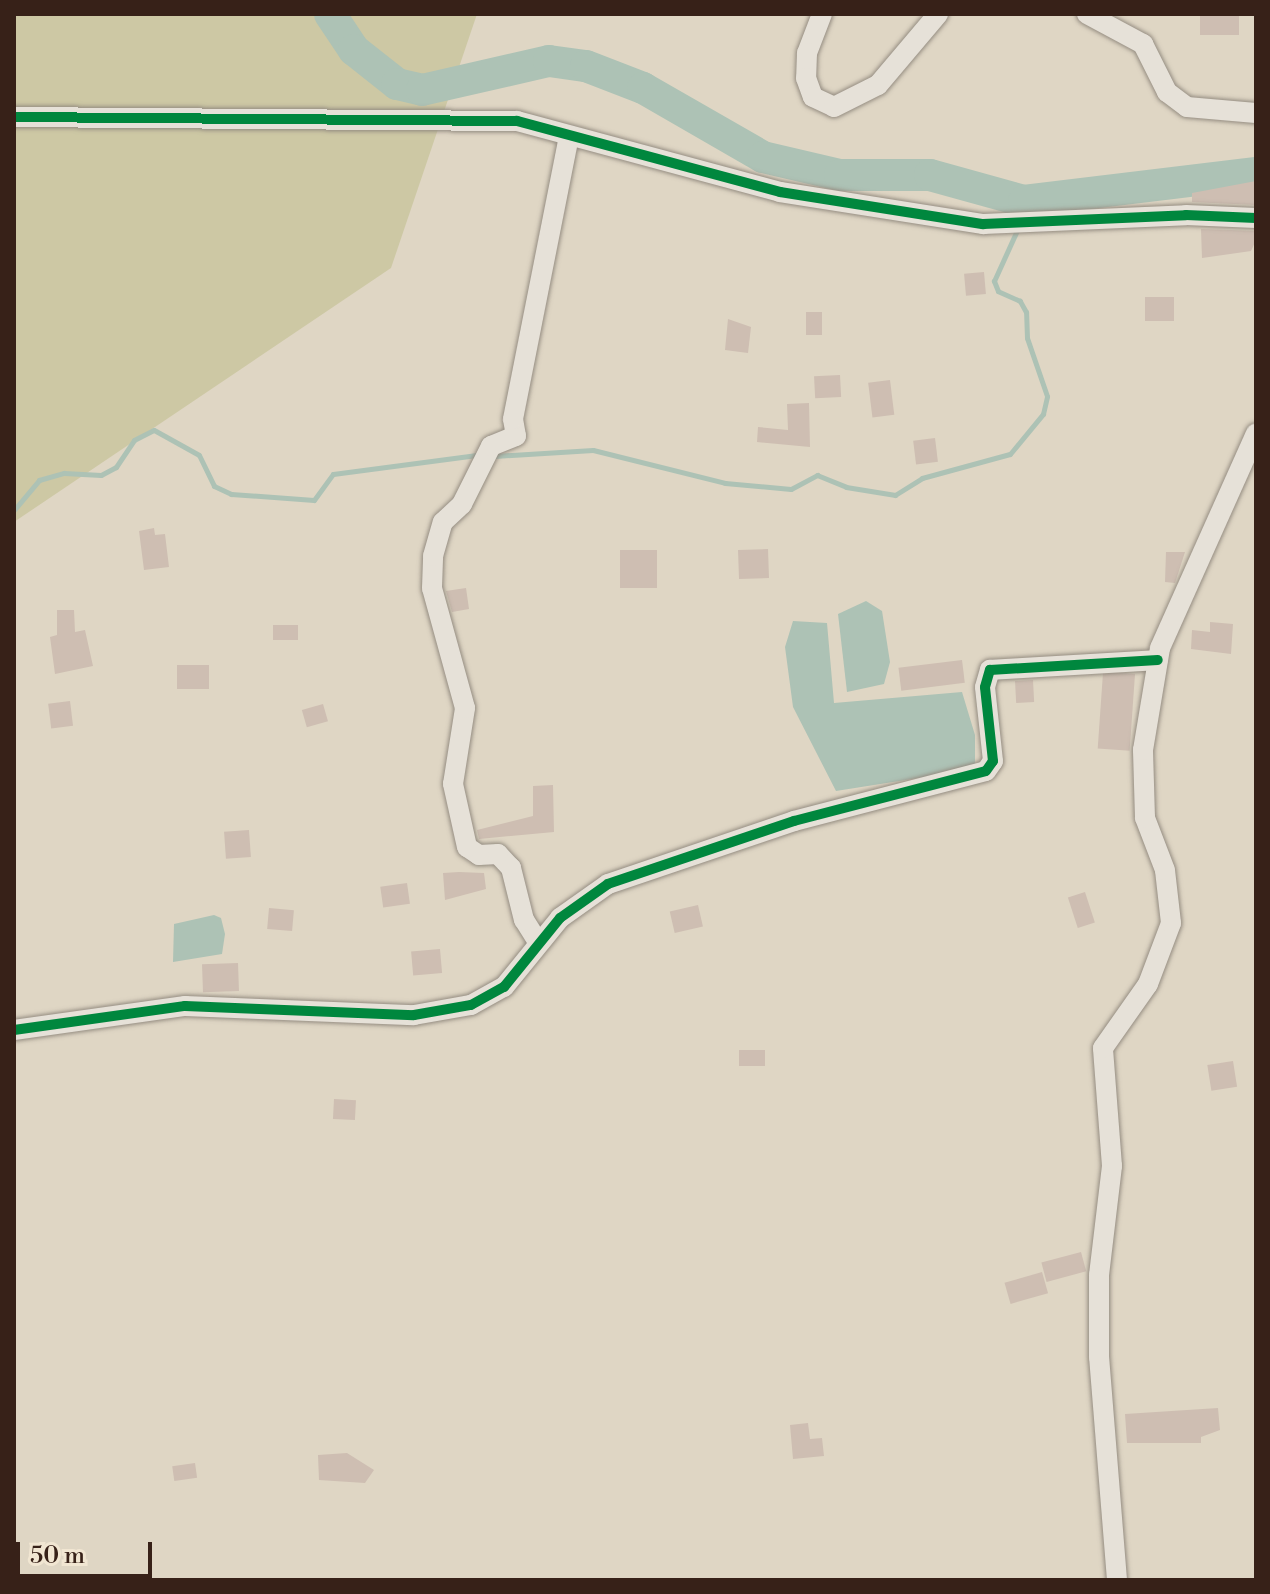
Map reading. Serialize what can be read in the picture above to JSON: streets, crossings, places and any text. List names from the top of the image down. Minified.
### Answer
{"scale_bar":"50 m"}
